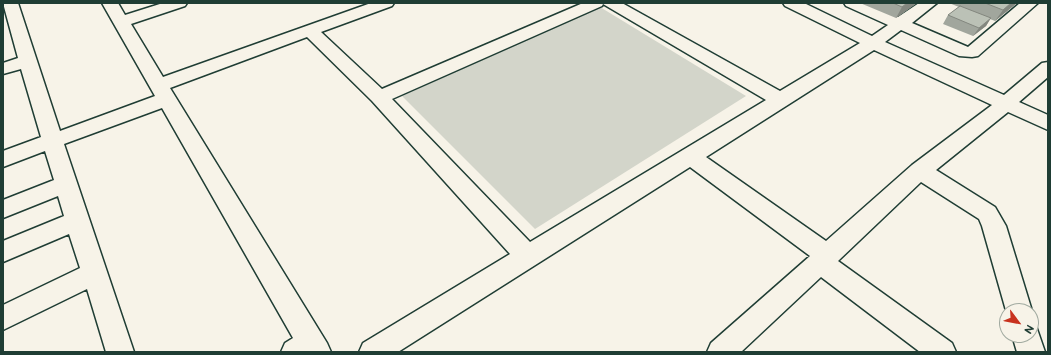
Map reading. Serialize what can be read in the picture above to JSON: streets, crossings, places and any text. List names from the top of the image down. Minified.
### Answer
{"north":"bottom right"}
